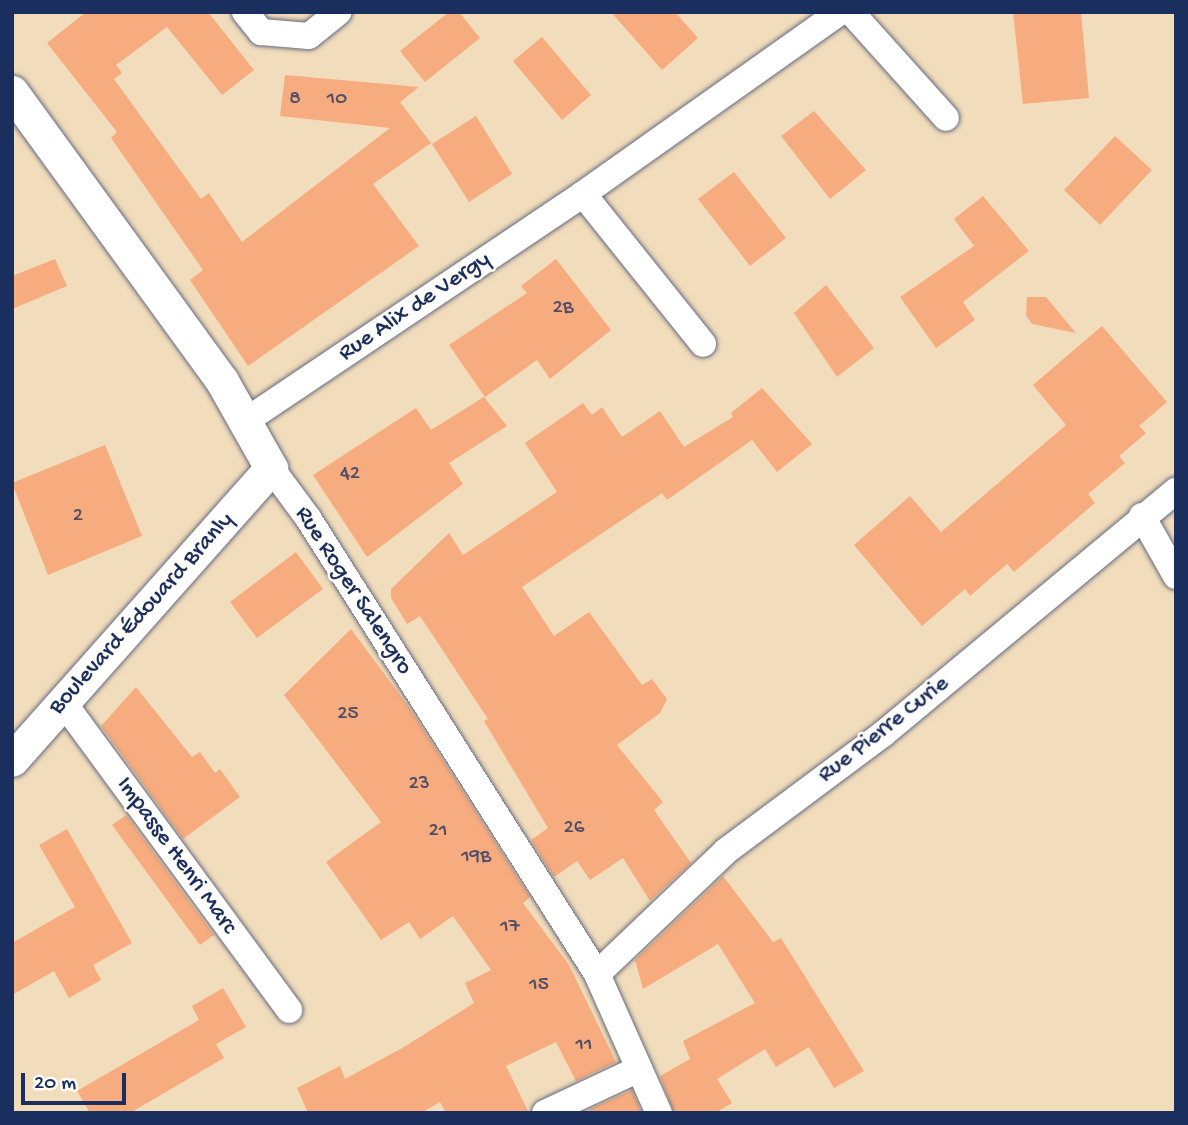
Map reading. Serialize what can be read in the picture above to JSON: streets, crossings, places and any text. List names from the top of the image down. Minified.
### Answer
{"streets":{"street":["Rue Alix de Vergy","Rue Roger Salengro","Boulevard Édouard Branly","Rue Pierre Curie","Impasse Henri Marc"]},"crossings":[["Rue Alix de Vergy","Rue Roger Salengro"],["Rue Roger Salengro","Boulevard Édouard Branly"],["Rue Roger Salengro","Rue Pierre Curie"],["Boulevard Édouard Branly","Impasse Henri Marc"]],"house_numbers":["8","10","2B","42","2","25","23","26","21","19B","17","15","11"],"scale_bar":"20 m"}
